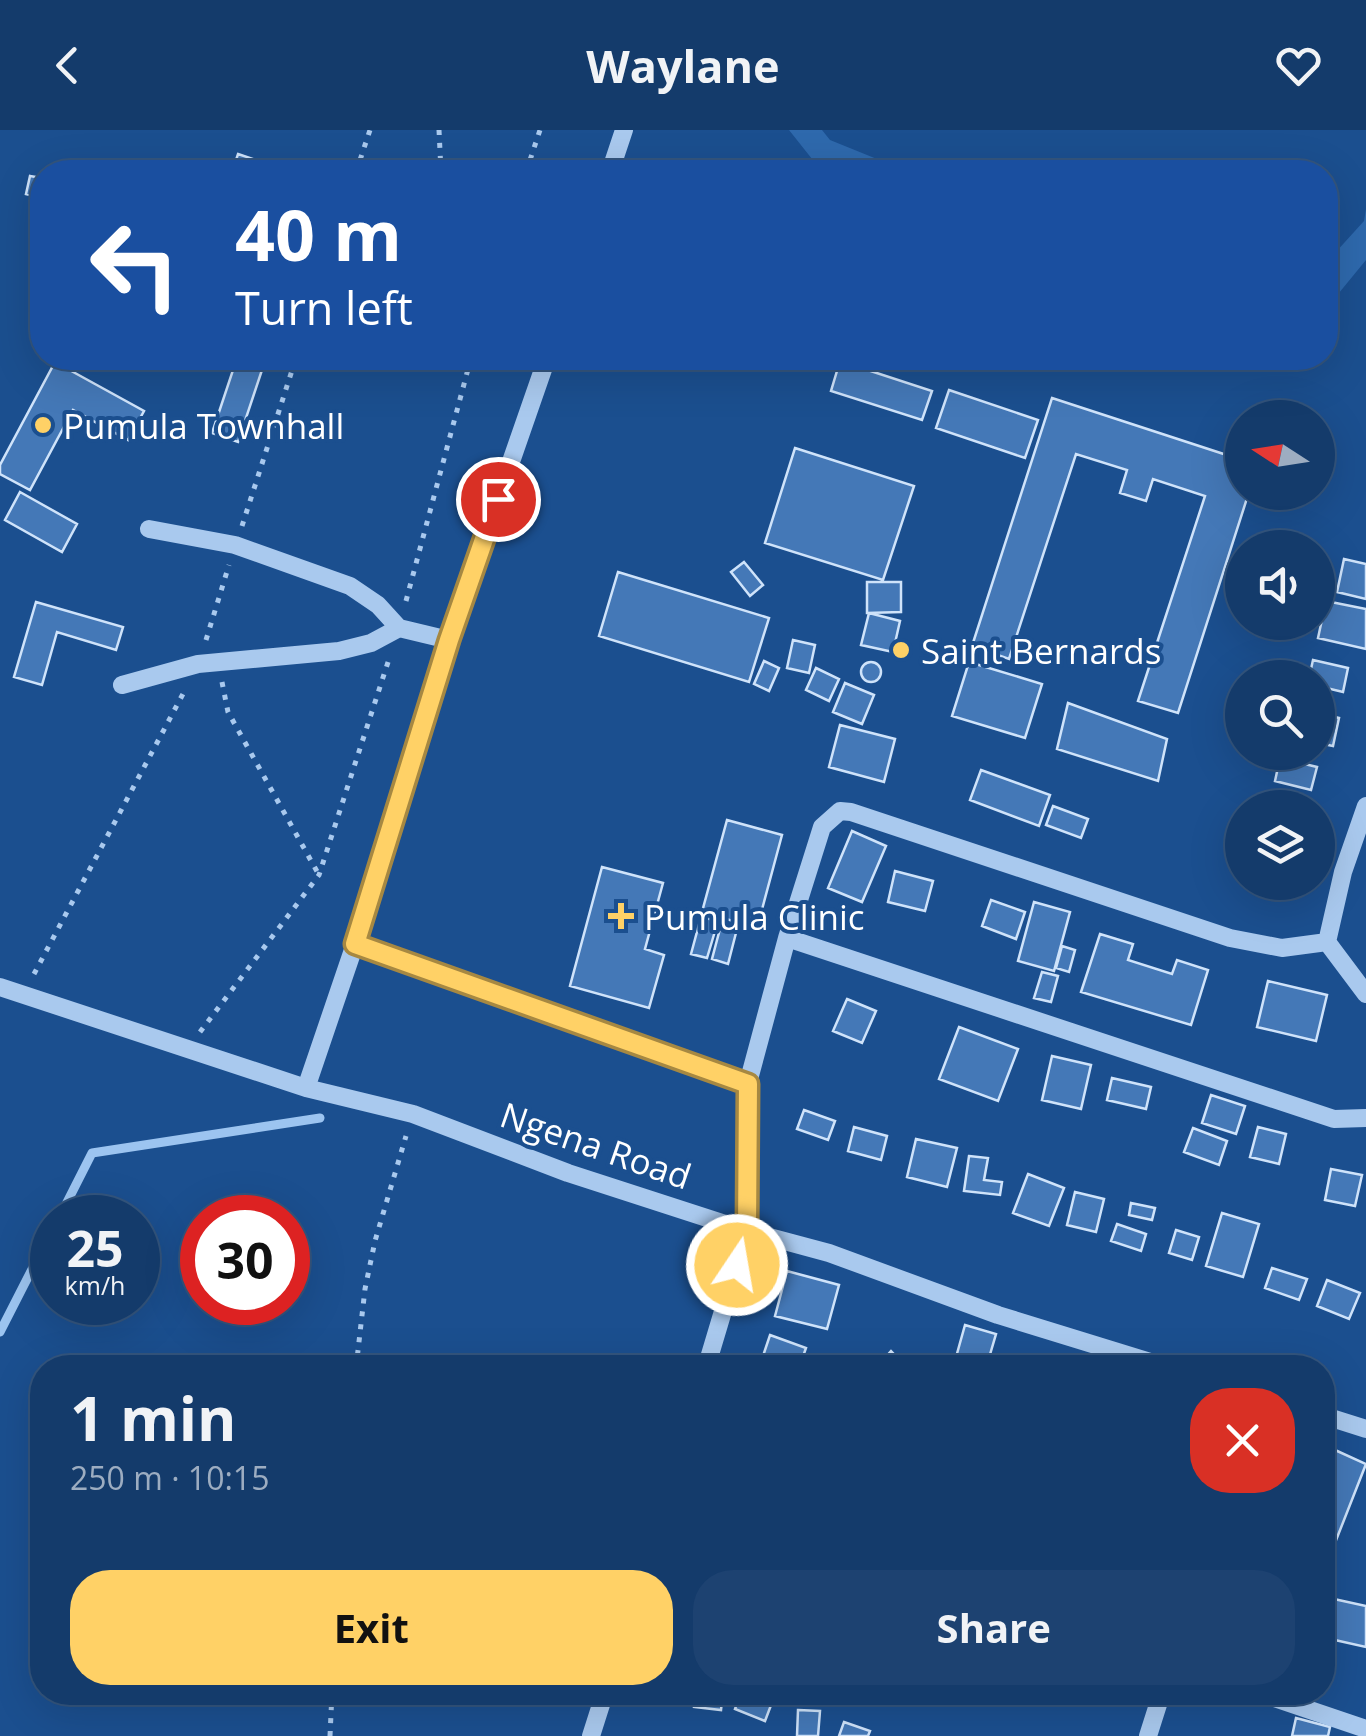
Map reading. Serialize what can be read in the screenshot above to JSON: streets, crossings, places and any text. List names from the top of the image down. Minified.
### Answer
{"streets":{"street":["Ngena Road"]},"places":{"other":["Pumula Townhall","Saint Bernards"],"health":["Pumula Clinic"]},"north":"left","page":{"header":"Waylane","turn":["40 m","Turn left"],"speed":"25 km/h","limit":"30","heading":["1 min","250 m · 10:15"],"buttons":["Exit","Share"]}}
